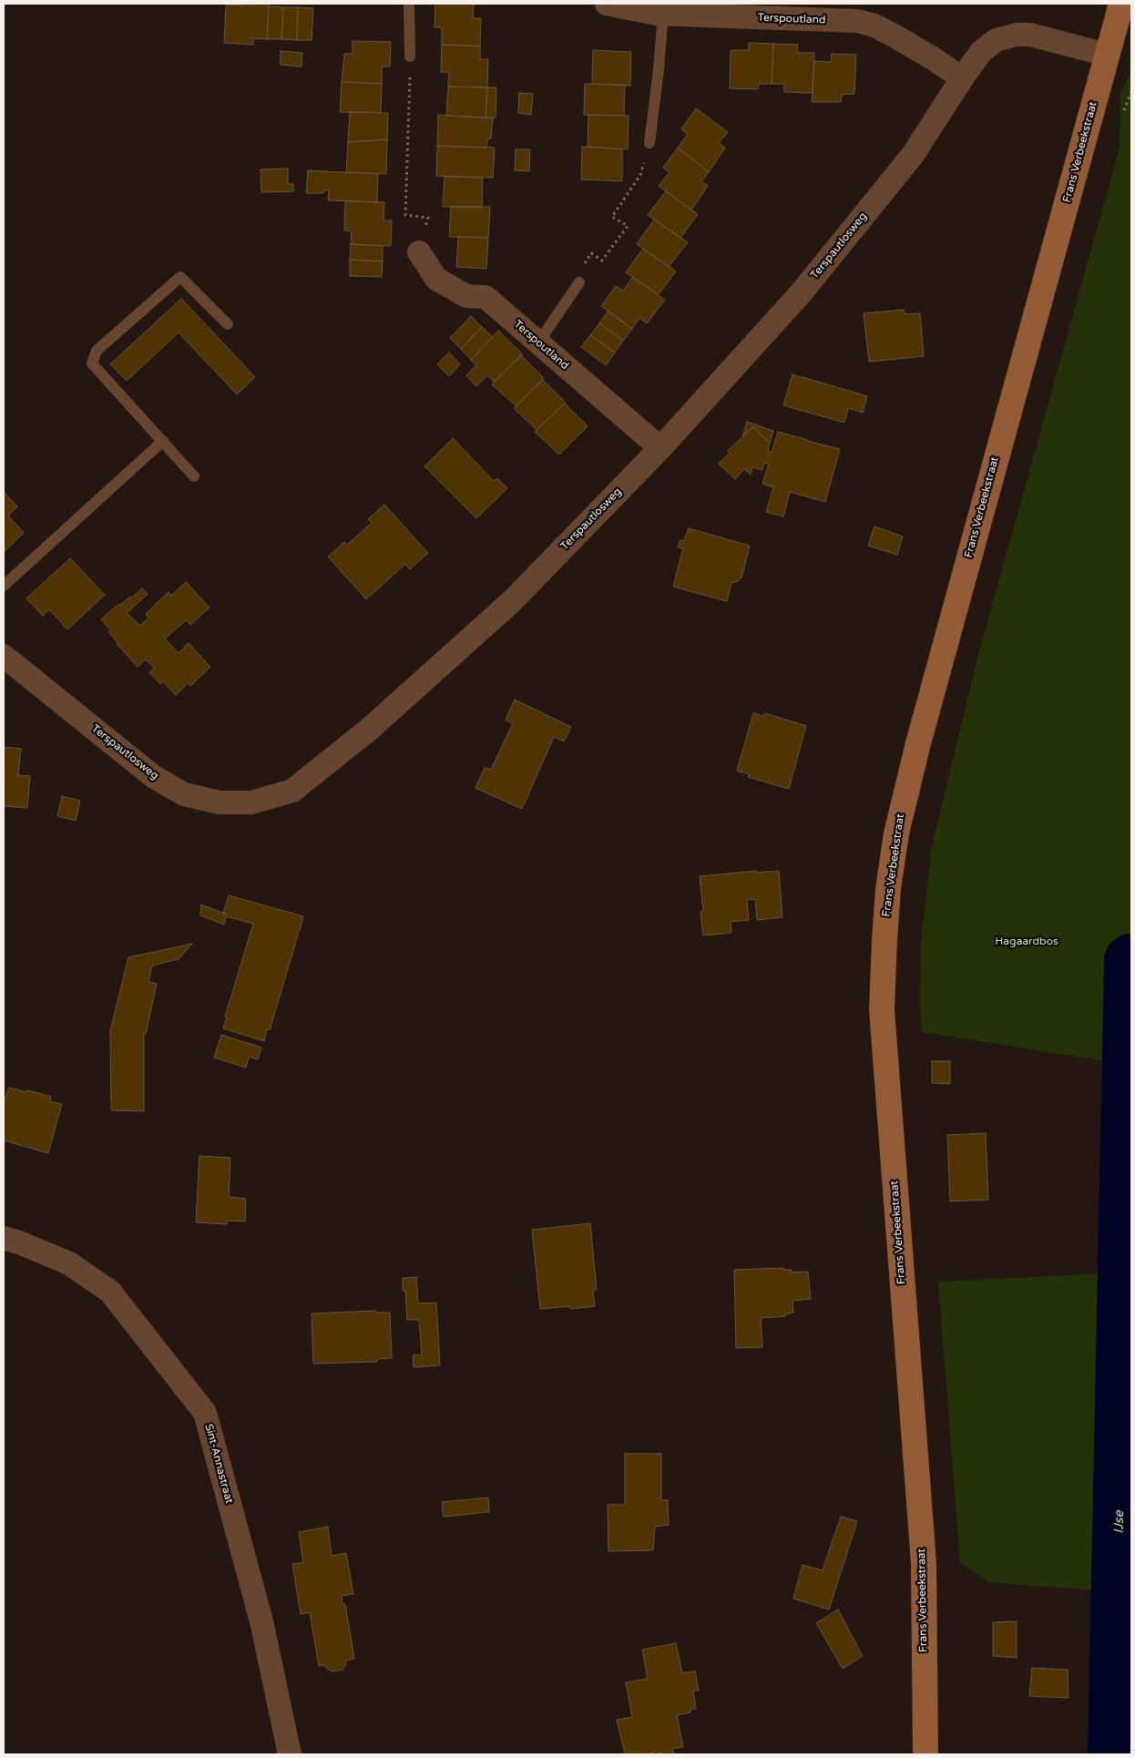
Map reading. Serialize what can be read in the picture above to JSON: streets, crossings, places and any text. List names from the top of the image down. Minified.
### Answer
{"streets":{"main road":["Frans Verbeekstraat"],"street":["Terspoutland","Terspautlosweg","Sint-Annastraat"]},"crossings":[["Terspoutland","Terspautlosweg"],["Frans Verbeekstraat","Terspautlosweg"]],"water":["IJse"],"parks":["Hagaardbos"]}
